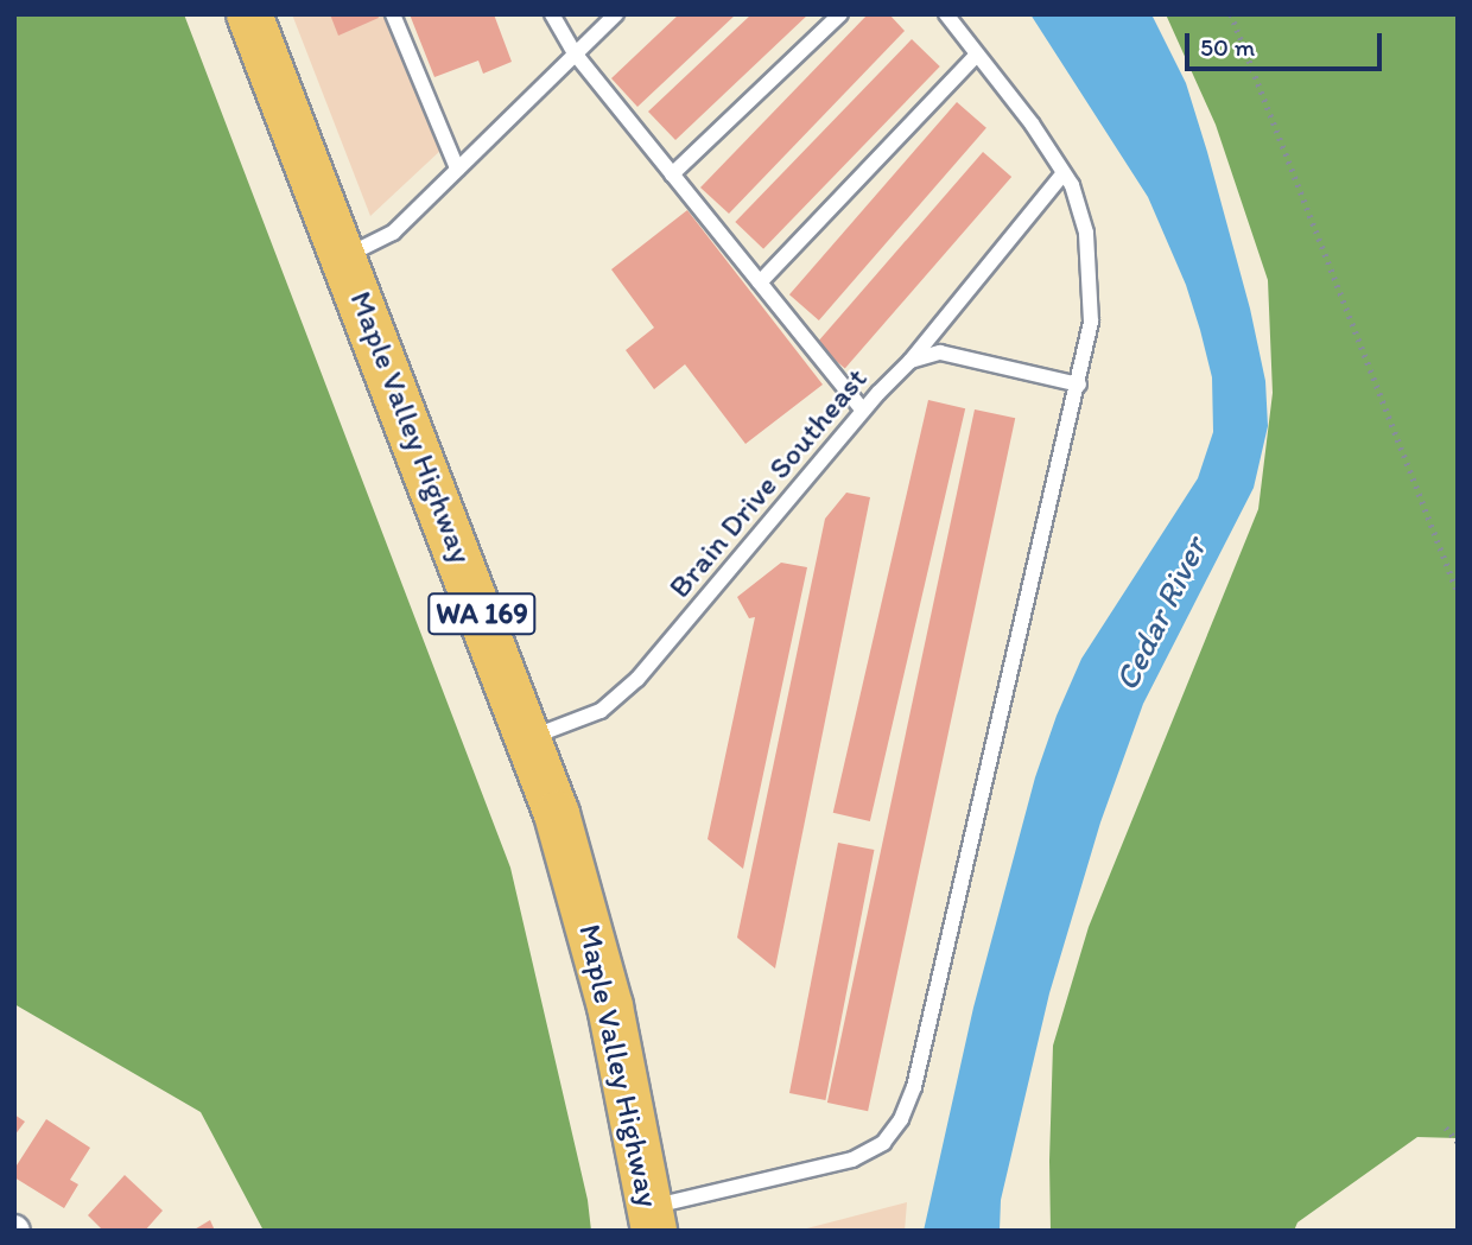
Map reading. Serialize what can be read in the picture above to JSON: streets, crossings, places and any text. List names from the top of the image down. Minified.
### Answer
{"streets":{"main road":["Maple Valley Highway","WA 169"],"lane":["Brain Drive Southeast"]},"crossings":[["Maple Valley Highway","Brain Drive Southeast"]],"water":["Cedar River"],"scale_bar":"50 m"}
